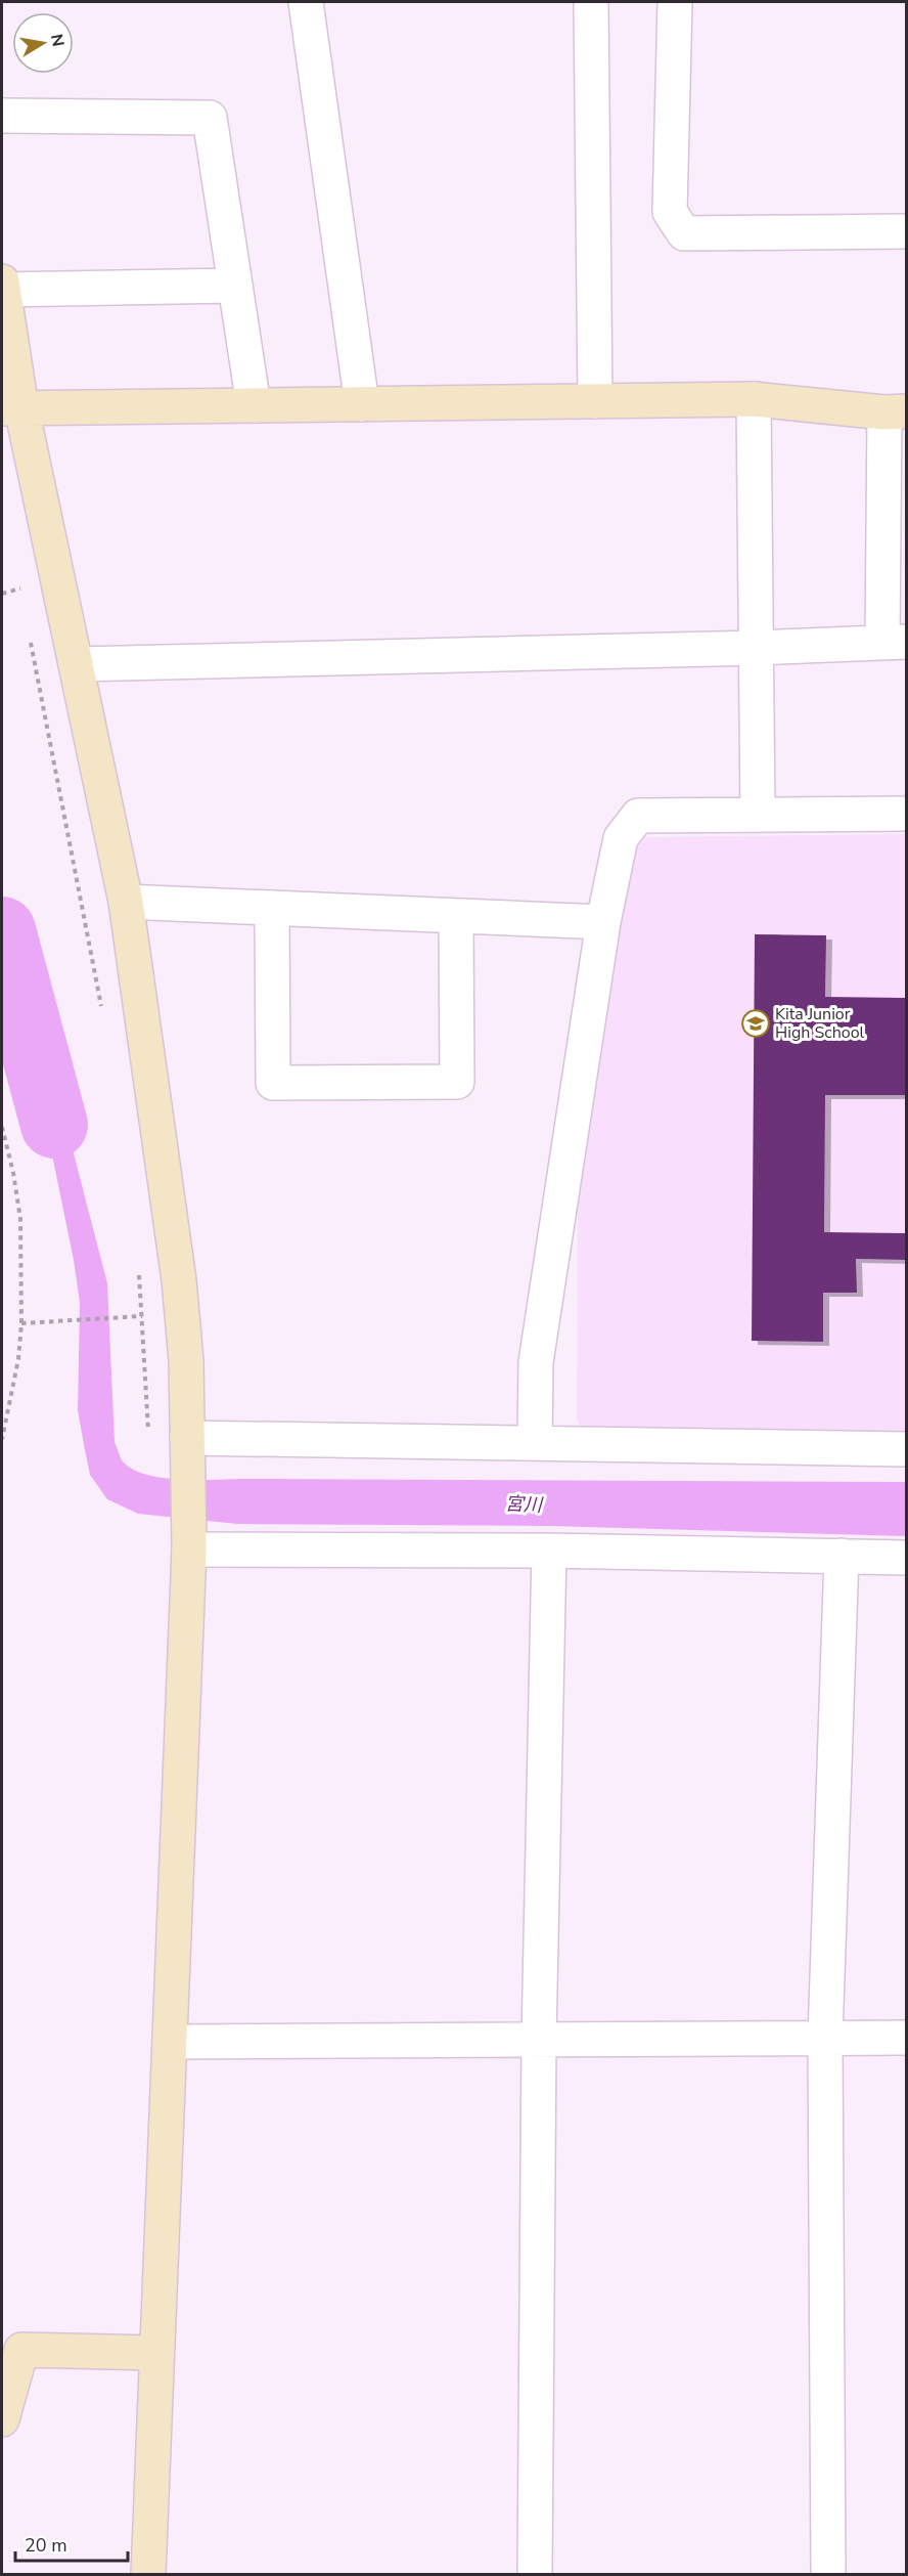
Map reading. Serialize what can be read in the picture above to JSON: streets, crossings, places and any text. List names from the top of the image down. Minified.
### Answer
{"water":["宮川"],"places":{"school or university":["Kita Junior High School"]},"scale_bar":"20 m","north":"right"}
